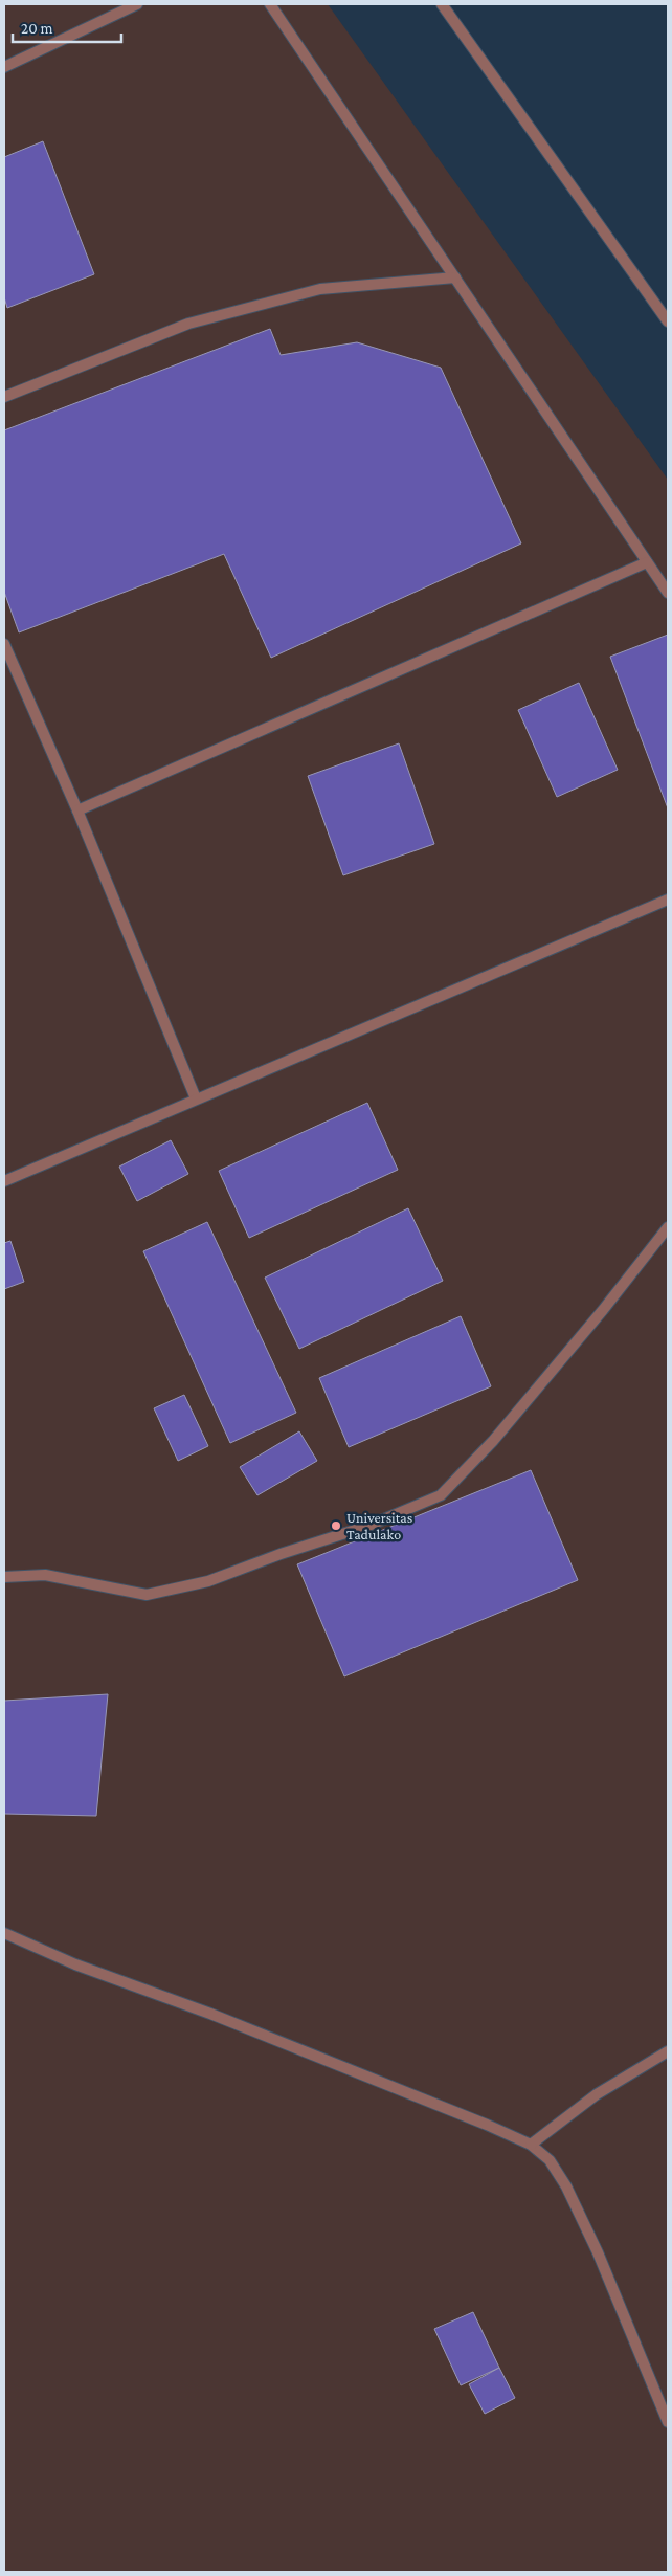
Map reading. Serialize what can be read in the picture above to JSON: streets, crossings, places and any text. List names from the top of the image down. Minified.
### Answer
{"places":["Universitas Tadulako"],"scale_bar":"20 m"}
